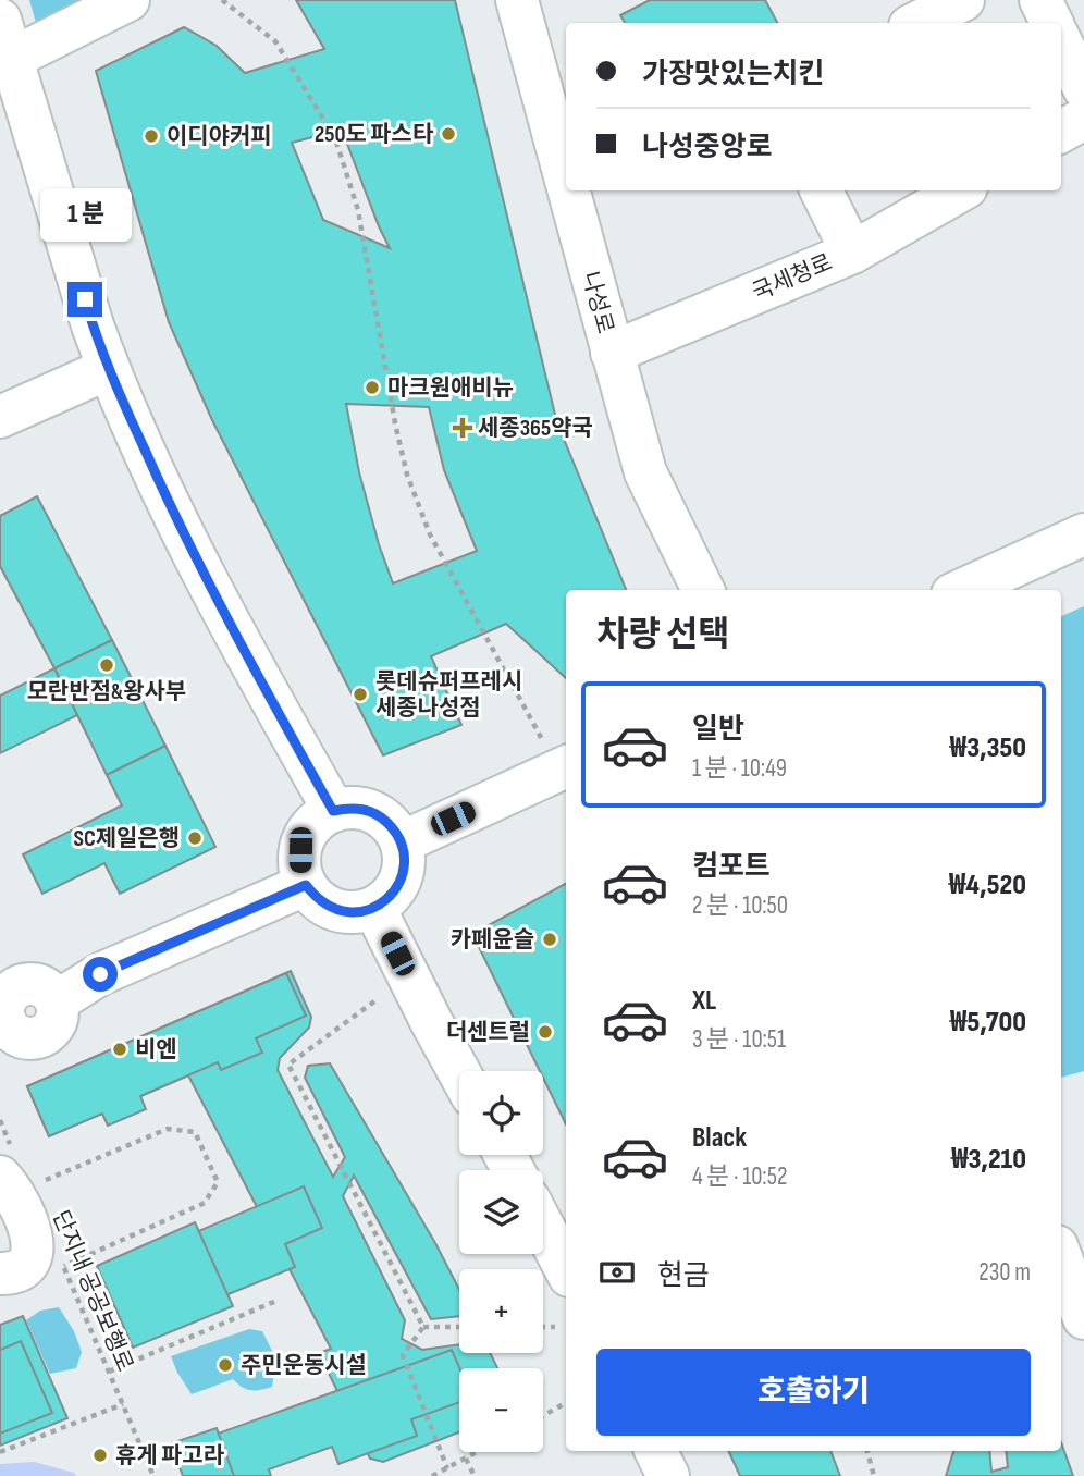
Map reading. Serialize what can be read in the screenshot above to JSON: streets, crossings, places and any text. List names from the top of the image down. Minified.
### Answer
{"streets":{"street":["국세청로","나성로"],"path":["단지내 공공보행로"]},"crossings":[["국세청로","나성로"]],"places":{"other":["250도 파스타","이디야커피","마크원애비뉴","모란반점&왕사부","롯데슈퍼프레시 세종나성점","SC제일은행","카페윤슬","더센트럴","비엔","주민운동시설","휴게 파고라"],"health":["세종365약국"]},"page":{"banner":["가장맛있는치킨","나성중앙로"],"bubble":"1 분","heading":"차량 선택","list":[{"name":"일반","note":"1 분 · 10:49","value":"₩3,350"},{"name":"컴포트","note":"2 분 · 10:50","value":"₩4,520"},{"name":"XL","note":"3 분 · 10:51","value":"₩5,700"},{"name":"Black","note":"4 분 · 10:52","value":"₩3,210"}],"map_buttons":["+","−"],"pay":["현금","230 m"],"buttons":"호출하기"}}
